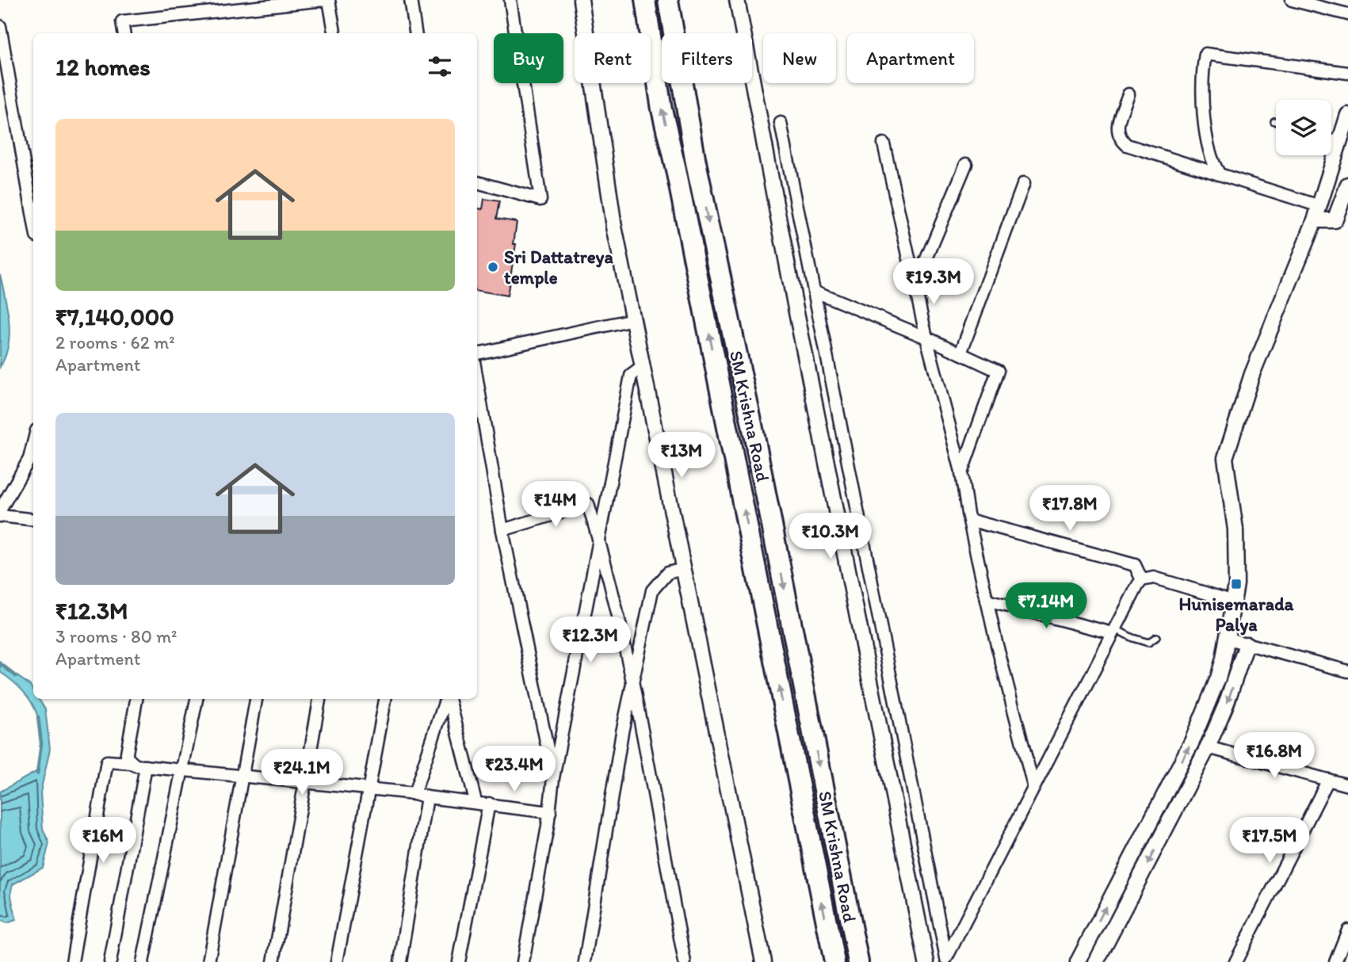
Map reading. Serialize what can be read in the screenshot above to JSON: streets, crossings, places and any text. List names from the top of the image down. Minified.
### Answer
{"streets":{"highway":["SM Krishna Road"]},"places":{"other":["Sri Dattatreya temple"],"transit":["Hunisemarada Palya"]},"page":{"chip":["Buy","Rent","Filters","New","Apartment"],"heading":"12 homes","list":[{"name":"₹7,140,000","note":"2 rooms · 62 m² · Apartment"},{"name":"₹12.3M","note":"3 rooms · 80 m² · Apartment"}],"price":["₹19.3M","₹13M","₹14M","₹17.8M","₹10.3M","₹7.14M","₹12.3M","₹16.8M","₹23.4M","₹24.1M","₹16M","₹17.5M"]}}
